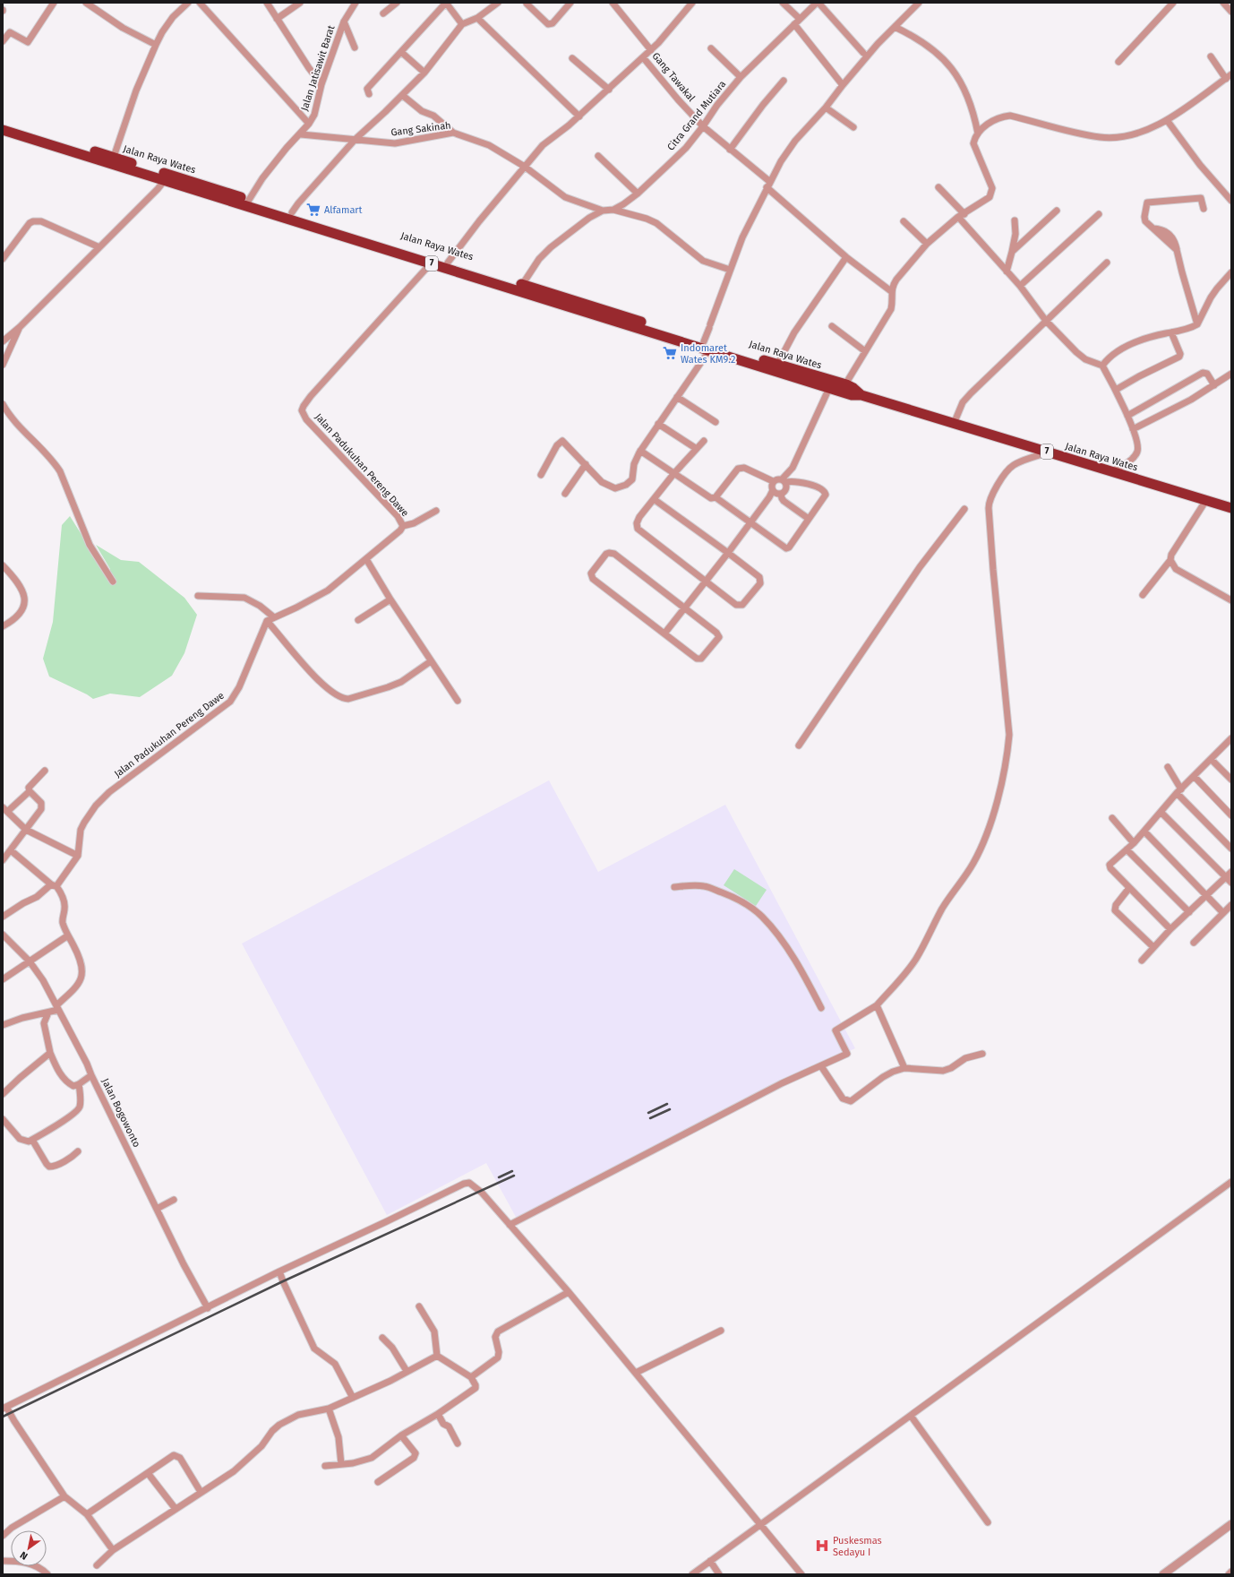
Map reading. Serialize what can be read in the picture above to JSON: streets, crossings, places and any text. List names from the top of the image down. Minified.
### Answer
{"streets":{"highway":["Jalan Raya Wates","7"],"street":["Jalan Jatisawit Barat","Gang Tawakal","Citra Grand Mutiara","Gang Sakinah","Jalan Padukuhan Pereng Dawe","Jalan Bogowonto"]},"crossings":[["Jalan Jatisawit Barat","Gang Sakinah"],["Jalan Jatisawit Barat","Jalan Raya Wates"],["Gang Tawakal","Citra Grand Mutiara"],["Citra Grand Mutiara","Gang Sakinah"],["Citra Grand Mutiara","Jalan Raya Wates"],["Jalan Raya Wates","Jalan Padukuhan Pereng Dawe"]],"places":{"supermarket":["Alfamart","Indomaret Wates KM9.2"],"hospital":["Puskesmas Sedayu I"]},"north":"bottom left"}
